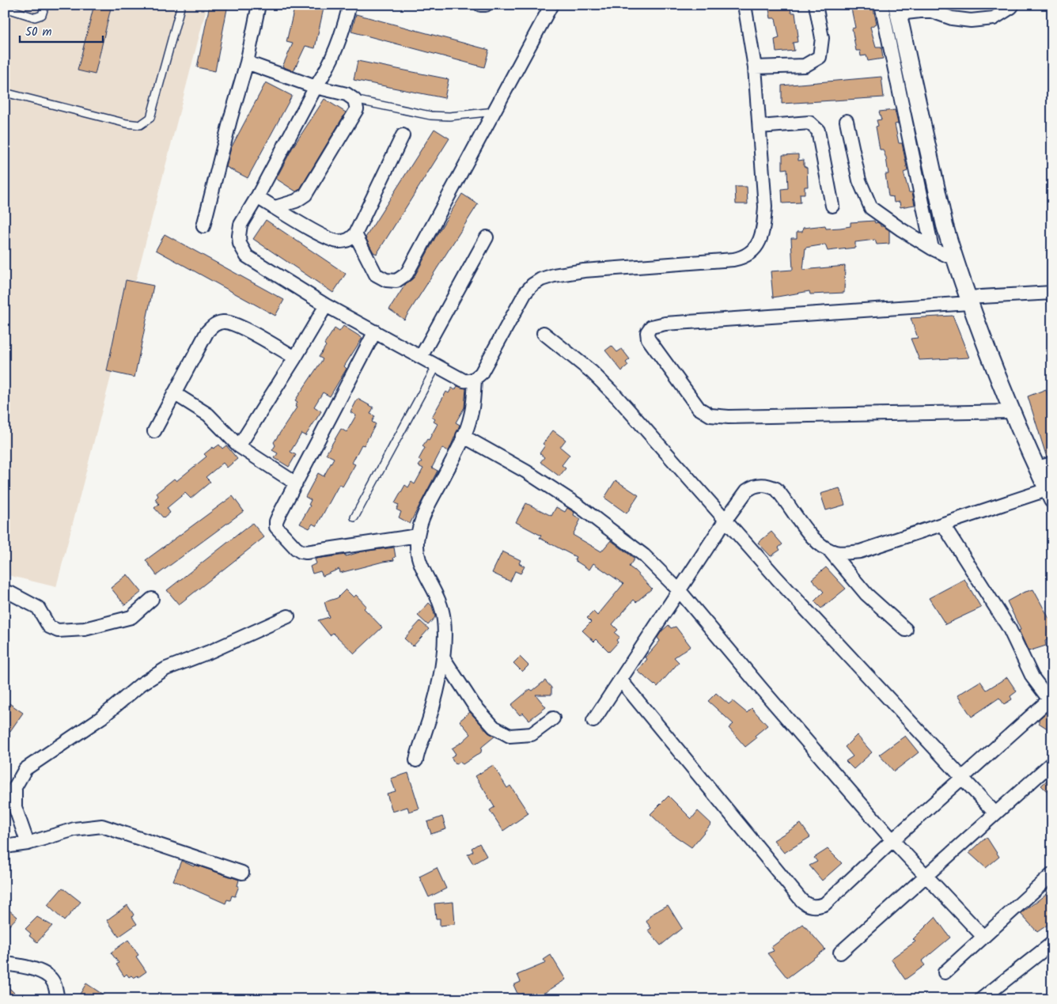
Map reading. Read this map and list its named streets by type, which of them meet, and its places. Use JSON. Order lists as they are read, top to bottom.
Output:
{
  "scale_bar": "50 m"
}
